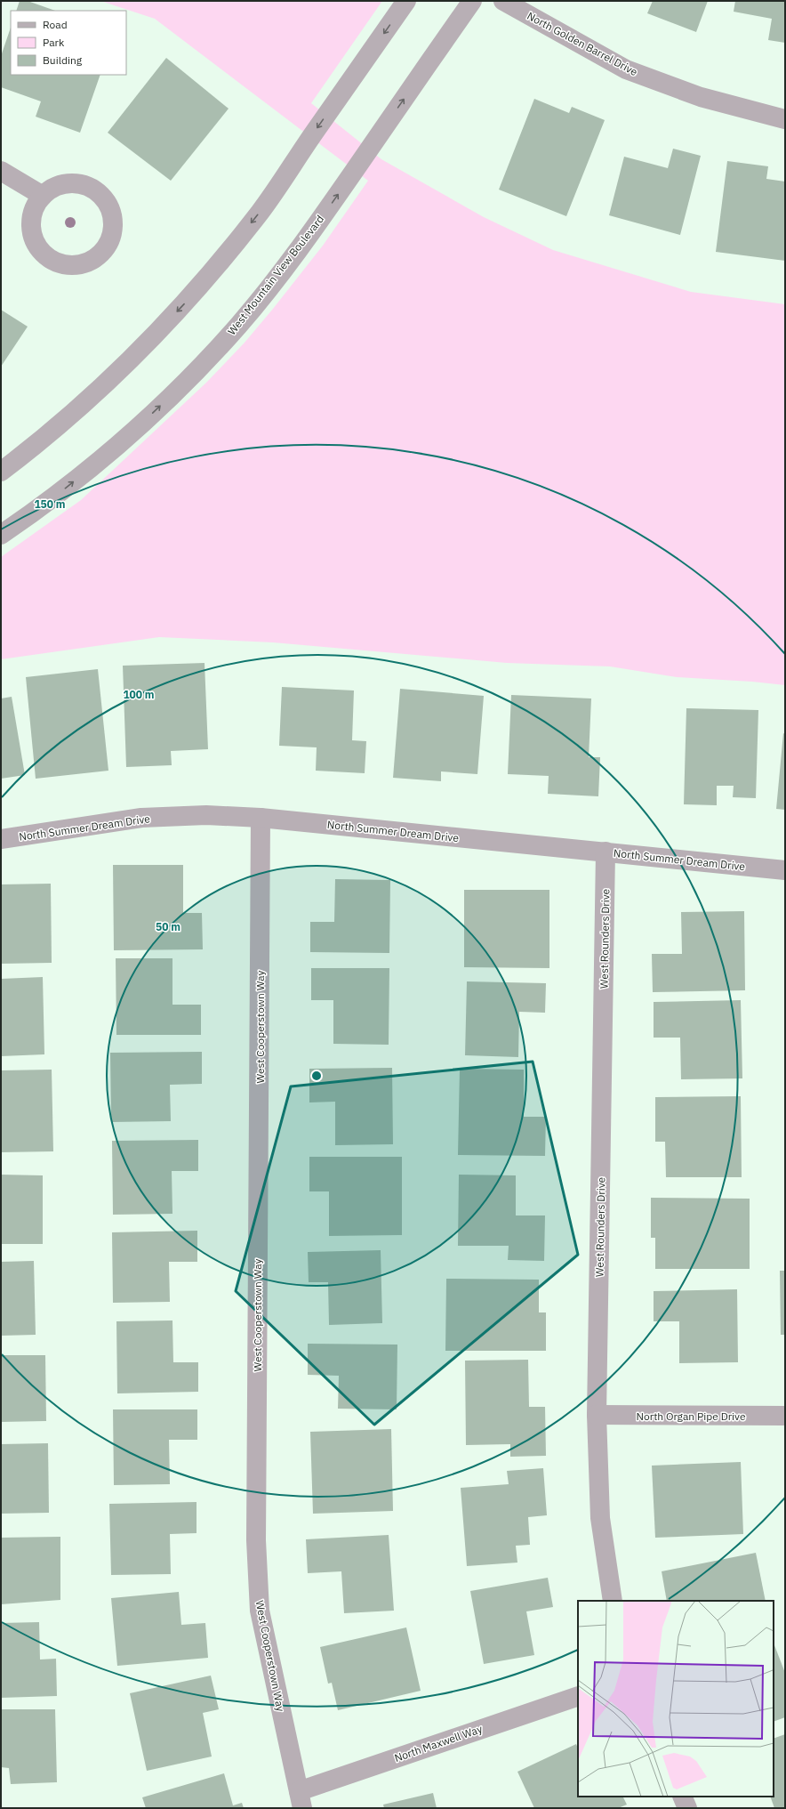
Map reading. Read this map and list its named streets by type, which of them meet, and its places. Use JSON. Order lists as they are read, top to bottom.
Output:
{
  "streets": {
    "street": [
      "North Golden Barrel Drive",
      "West Mountain View Boulevard",
      "North Summer Dream Drive",
      "West Rounders Drive",
      "West Cooperstown Way",
      "North Organ Pipe Drive",
      "North Maxwell Way"
    ]
  },
  "crossings": [
    ["North Summer Dream Drive", "West Rounders Drive"],
    ["North Summer Dream Drive", "West Cooperstown Way"],
    ["West Rounders Drive", "North Organ Pipe Drive"],
    ["West Cooperstown Way", "North Maxwell Way"]
  ],
  "legend": ["Road", "Park", "Building"],
  "rings": ["150 m", "100 m", "50 m"]
}
